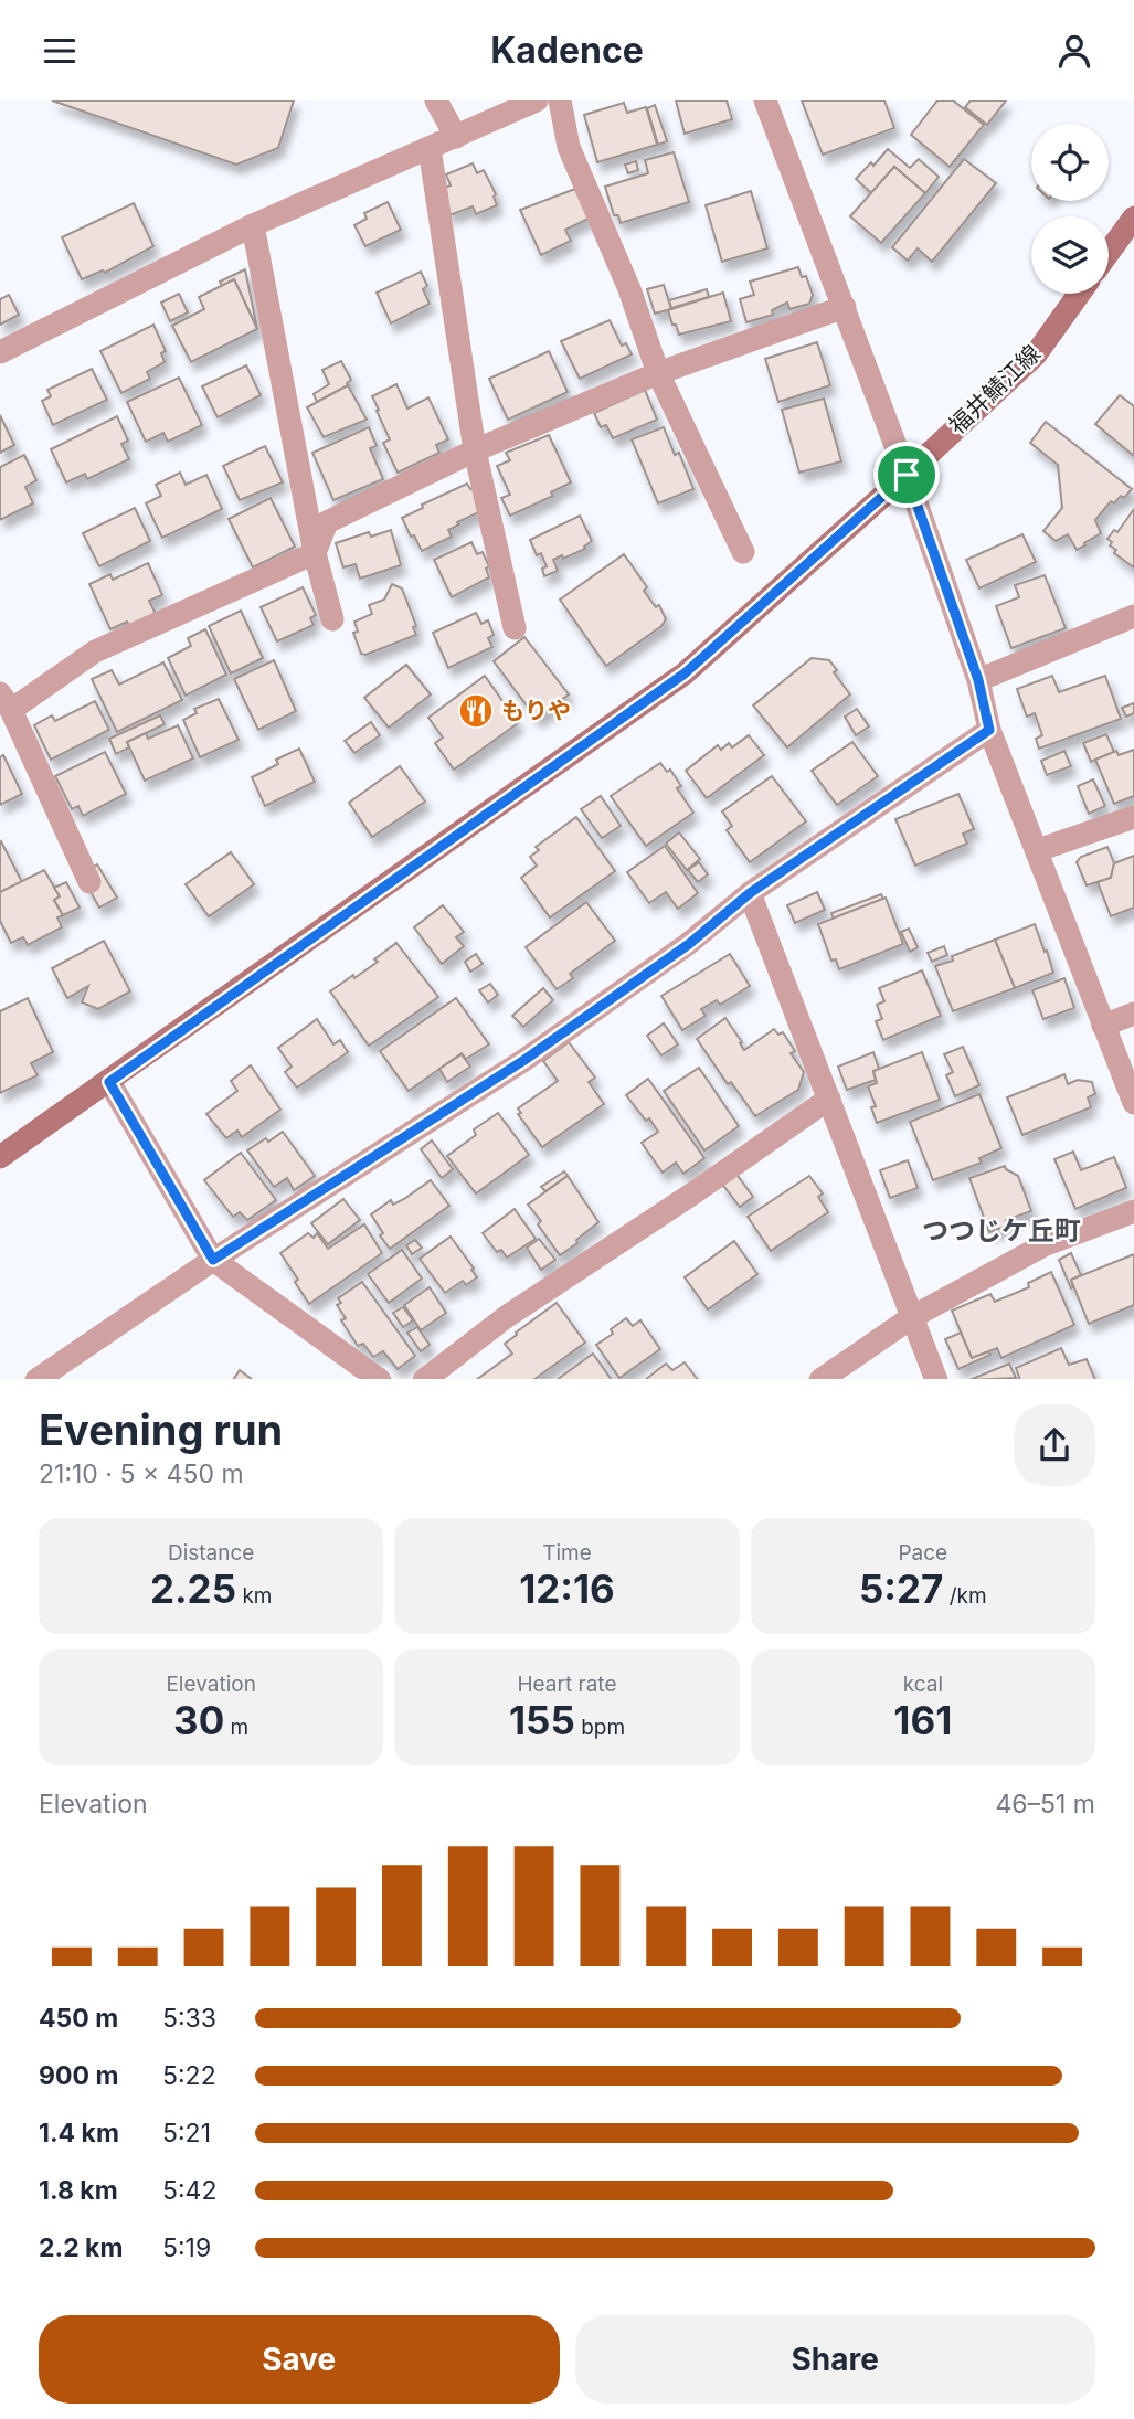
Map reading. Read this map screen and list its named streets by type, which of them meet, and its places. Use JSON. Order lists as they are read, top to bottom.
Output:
{
  "streets": {
    "main road": ["福井鯖江線"]
  },
  "districts": ["つつじケ丘町"],
  "places": {
    "restaurant": ["もりや"]
  },
  "page": {
    "header": "Kadence",
    "heading": ["Evening run", "21:10 · 5 × 450 m"],
    "stats": [
      ["Distance", "2.25 km"],
      ["Time", "12:16"],
      ["Pace", "5:27 /km"],
      ["Elevation", "30 m"],
      ["Heart rate", "155 bpm"],
      ["kcal", "161"]
    ],
    "chart": ["Elevation", "46–51 m"],
    "list": [
      {
        "name": "450 m",
        "note": "5:33"
      },
      {
        "name": "900 m",
        "note": "5:22"
      },
      {
        "name": "1.4 km",
        "note": "5:21"
      },
      {
        "name": "1.8 km",
        "note": "5:42"
      },
      {
        "name": "2.2 km",
        "note": "5:19"
      }
    ],
    "buttons": ["Save", "Share"]
  }
}
